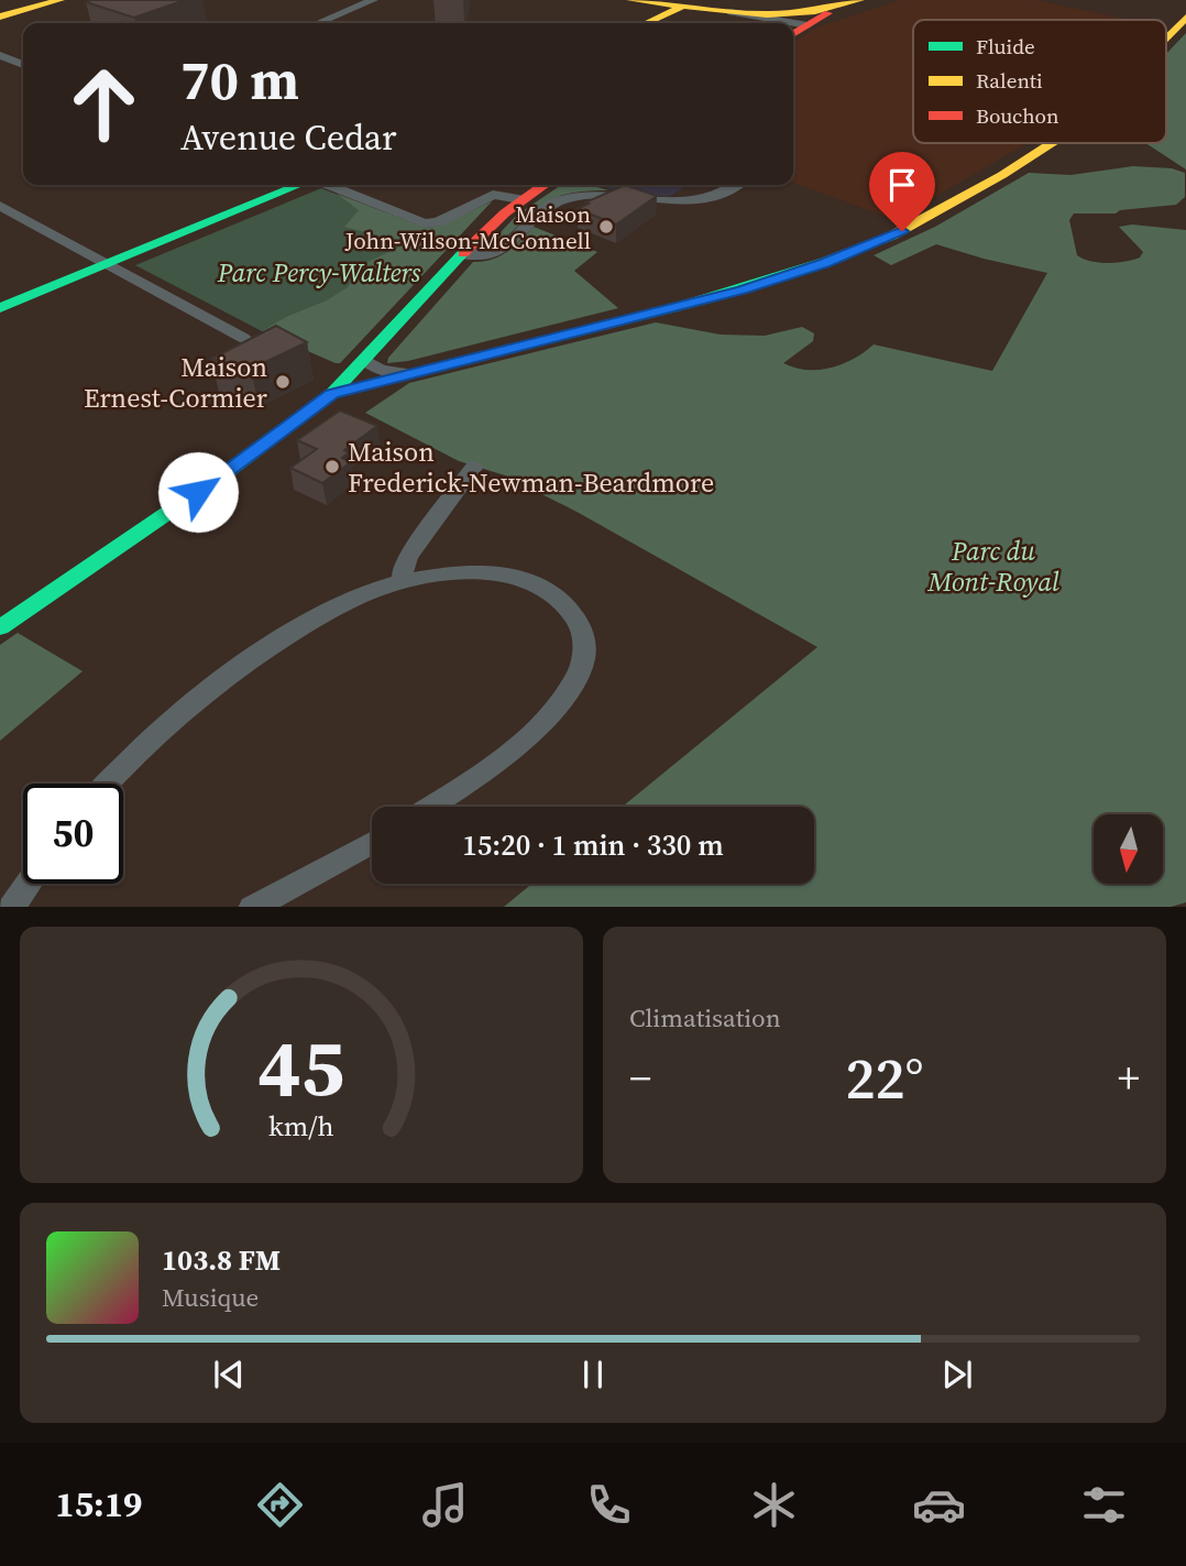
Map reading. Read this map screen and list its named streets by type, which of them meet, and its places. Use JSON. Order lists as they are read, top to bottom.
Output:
{
  "parks": ["Parc Percy-Walters", "Parc du Mont-Royal"],
  "places": ["Maison John-Wilson-McConnell", "Maison Ernest-Cormier", "Maison Frederick-Newman-Beardmore"],
  "legend": ["Fluide", "Ralenti", "Bouchon"],
  "north": "bottom",
  "page": {
    "turn": ["70 m", "Avenue Cedar"],
    "limit": "50",
    "trip": "15:20 · 1 min · 330 m",
    "tile": "Climatisation",
    "heat": ["−", "22°", "+"],
    "song": ["103.8 FM", "Musique"],
    "tabs": "15:19",
    "gauge": ["45", "km/h"]
  }
}
